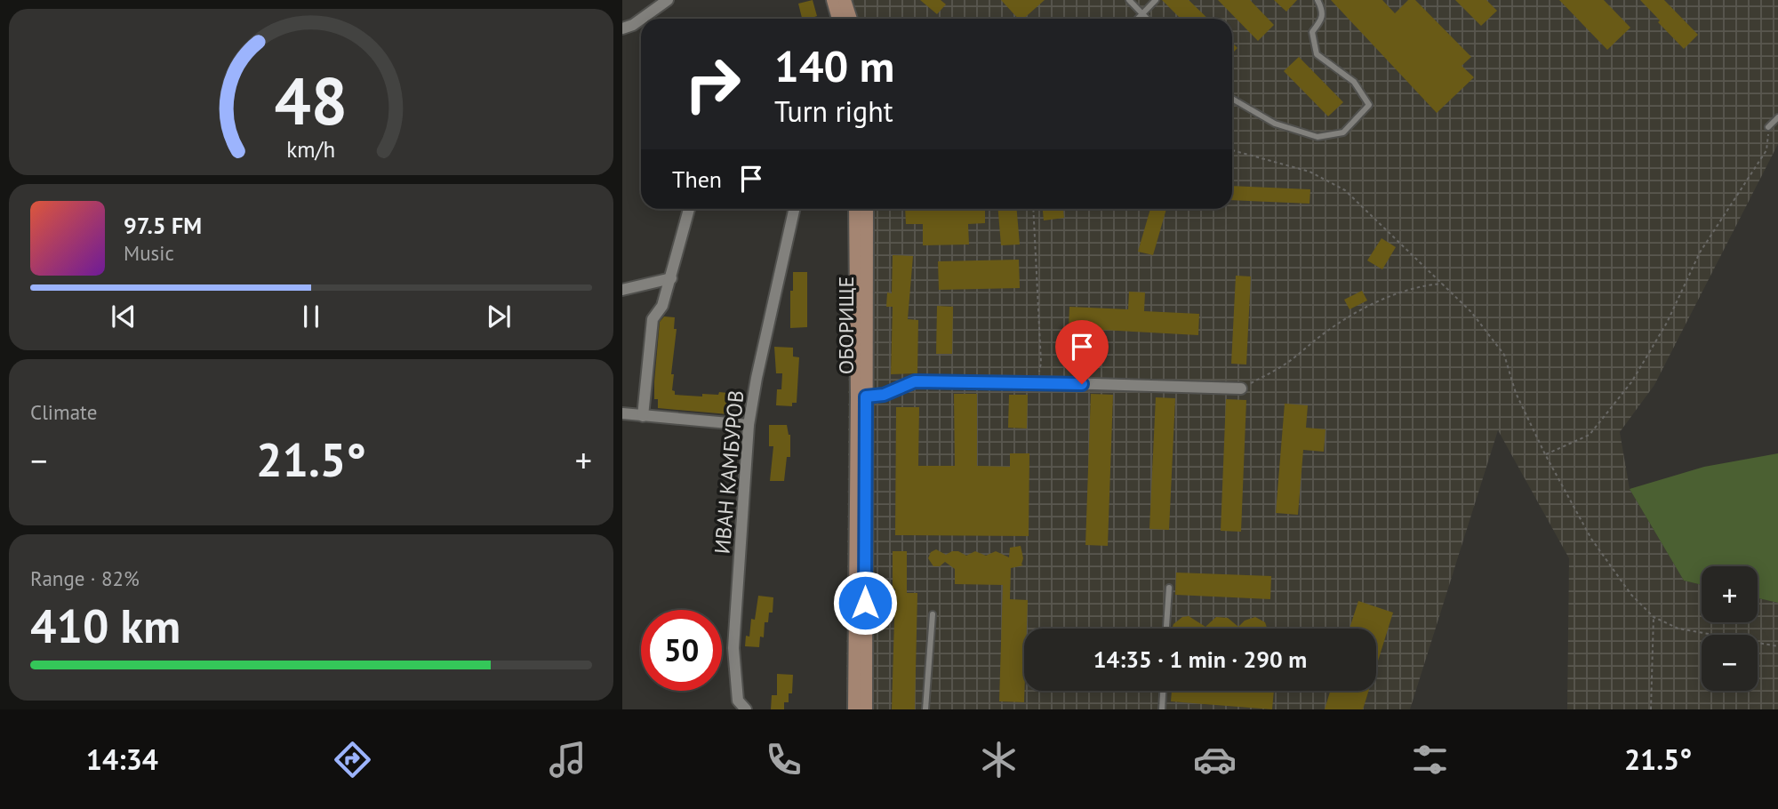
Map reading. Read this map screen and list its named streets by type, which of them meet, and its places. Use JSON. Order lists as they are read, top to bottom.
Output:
{
  "streets": {
    "main road": ["ОБОРИЩЕ"],
    "street": ["ИВАН КАМБУРОВ"]
  },
  "page": {
    "turn": ["140 m", "Turn right"],
    "then": "Then",
    "song": ["97.5 FM", "Music"],
    "tile": [
      "Climate",
      ["Range · 82%", "410 km"]
    ],
    "heat": ["−", "21.5°", "+"],
    "map_buttons": ["+", "−"],
    "limit": "50",
    "trip": "14:35 · 1 min · 290 m",
    "tabs": ["14:34", "21.5°"],
    "gauge": ["48", "km/h"]
  }
}
